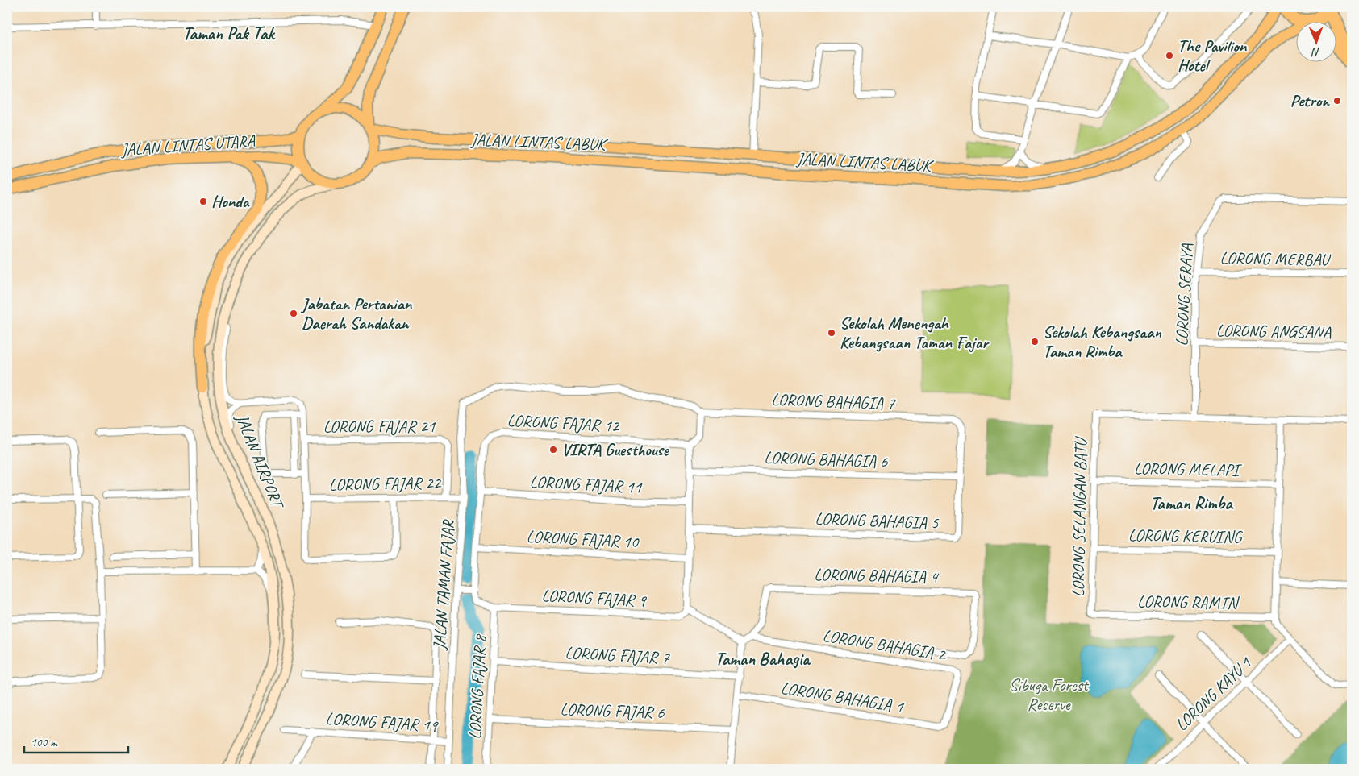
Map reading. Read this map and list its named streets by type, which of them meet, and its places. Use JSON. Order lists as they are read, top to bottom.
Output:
{
  "streets": {
    "main road": ["JALAN LINTAS LABUK", "JALAN LINTAS UTARA", "JALAN AIRPORT"],
    "street": [
      "LORONG MERBAU",
      "LORONG SERAYA",
      "LORONG ANGSANA",
      "LORONG BAHAGIA 7",
      "LORONG FAJAR 12",
      "LORONG FAJAR 21",
      "LORONG BAHAGIA 6",
      "LORONG MELAPI",
      "LORONG FAJAR 22",
      "LORONG FAJAR 11",
      "LORONG SELANGAN BATU",
      "LORONG BAHAGIA 5",
      "LORONG KERUING",
      "LORONG FAJAR 10",
      "LORONG BAHAGIA 4",
      "JALAN TAMAN FAJAR",
      "LORONG FAJAR 9",
      "LORONG RAMIN",
      "LORONG BAHAGIA 2",
      "LORONG FAJAR 7",
      "LORONG FAJAR 8",
      "LORONG KAYU 1",
      "LORONG BAHAGIA 1",
      "LORONG FAJAR 6",
      "LORONG FAJAR 19"
    ]
  },
  "crossings": [
    ["JALAN LINTAS LABUK", "JALAN LINTAS UTARA"],
    ["JALAN LINTAS LABUK", "JALAN AIRPORT"],
    ["JALAN LINTAS UTARA", "JALAN AIRPORT"],
    ["LORONG MERBAU", "LORONG SERAYA"],
    ["LORONG SERAYA", "LORONG ANGSANA"],
    ["LORONG SERAYA", "LORONG SELANGAN BATU"],
    ["LORONG BAHAGIA 7", "LORONG BAHAGIA 5"],
    ["LORONG BAHAGIA 7", "JALAN TAMAN FAJAR"],
    ["LORONG FAJAR 12", "LORONG FAJAR 11"],
    ["LORONG FAJAR 12", "LORONG FAJAR 10"],
    ["LORONG FAJAR 21", "LORONG FAJAR 22"],
    ["LORONG BAHAGIA 6", "LORONG BAHAGIA 5"],
    ["LORONG MELAPI", "LORONG SELANGAN BATU"],
    ["LORONG FAJAR 22", "JALAN TAMAN FAJAR"],
    ["LORONG SELANGAN BATU", "LORONG KERUING"],
    ["LORONG SELANGAN BATU", "LORONG RAMIN"],
    ["LORONG BAHAGIA 4", "LORONG BAHAGIA 2"],
    ["JALAN TAMAN FAJAR", "LORONG FAJAR 19"],
    ["LORONG FAJAR 9", "LORONG FAJAR 8"],
    ["LORONG BAHAGIA 2", "LORONG BAHAGIA 1"],
    ["LORONG FAJAR 7", "LORONG FAJAR 8"],
    ["LORONG FAJAR 8", "LORONG FAJAR 6"]
  ],
  "districts": ["Taman Pak Tak", "Taman Rimba", "Taman Bahagia"],
  "parks": ["Sibuga Forest Reserve"],
  "places": [
    "The Pavilion Hotel",
    "Petron",
    "Honda",
    "Jabatan Pertanian Daerah Sandakan",
    "Sekolah Menengah Kebangsaan Taman Fajar",
    "Sekolah Kebangsaan Taman Rimba",
    "VIRTA Guesthouse"
  ],
  "scale_bar": "100 m",
  "north": "bottom"
}
